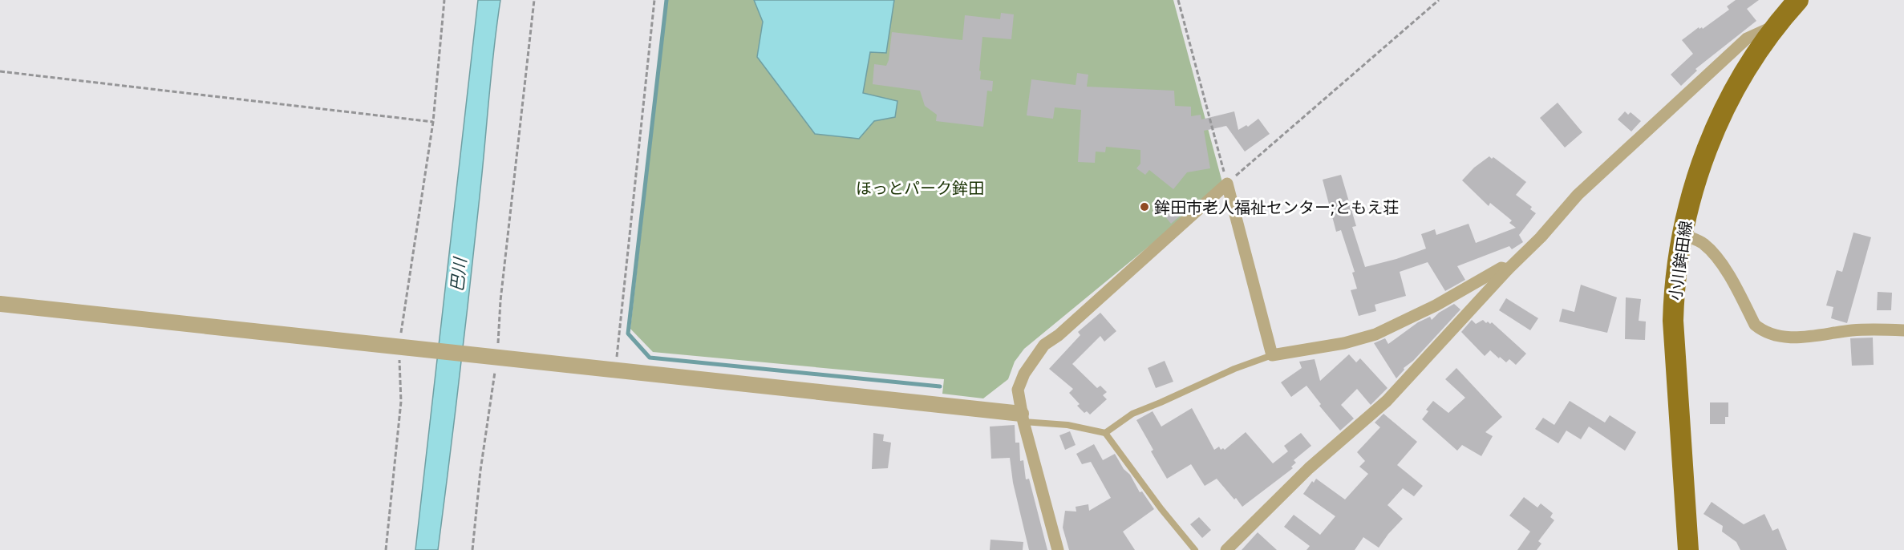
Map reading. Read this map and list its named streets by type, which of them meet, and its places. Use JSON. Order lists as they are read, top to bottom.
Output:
{
  "streets": {
    "main road": ["小川鉾田線"]
  },
  "water": ["巴川"],
  "parks": ["ほっとパーク鉾田"],
  "places": ["鉾田市老人福祉センター;ともえ荘"]
}
